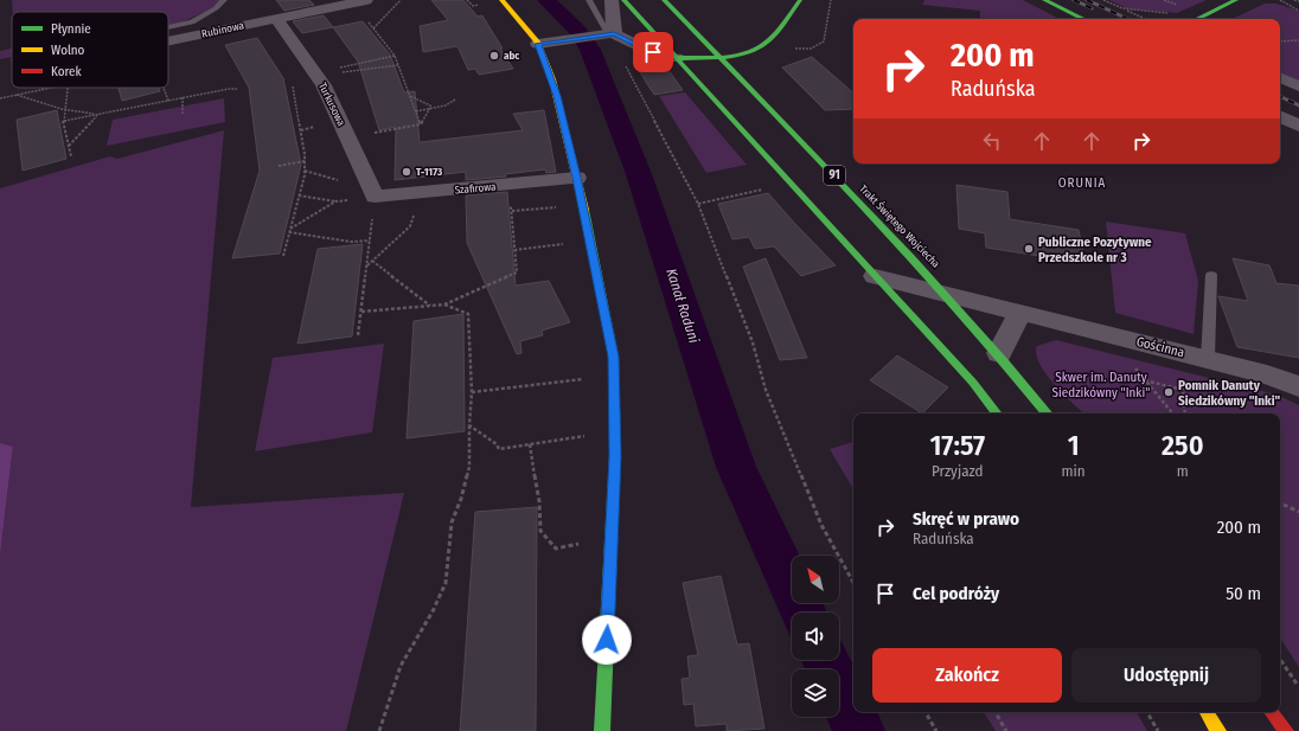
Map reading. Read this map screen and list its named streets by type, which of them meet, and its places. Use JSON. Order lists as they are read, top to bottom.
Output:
{
  "streets": {
    "main road": ["91", "Trakt Świętego Wojciecha"],
    "street": [
      "Rubinowa",
      "Turkusowa",
      "Szafirowa",
      "Gościnna"
    ]
  },
  "crossings": [
    ["Rubinowa", "Turkusowa"],
    ["Turkusowa", "Szafirowa"],
    ["Trakt Świętego Wojciecha", "Gościnna"]
  ],
  "districts": ["ORUNIA"],
  "water": ["Kanał Raduni"],
  "parks": ["Skwer im. Danuty Siedzikówny \"Inki\""],
  "places": [
    "abc",
    "T-1173",
    "Publiczne Pozytywne Przedszkole nr 3",
    "Pomnik Danuty Siedzikówny \"Inki\""
  ],
  "legend": ["Płynnie", "Wolno", "Korek"],
  "north": "top left",
  "page": {
    "turn": ["200 m", "Raduńska"],
    "eta": [
      "17:57",
      "Przyjazd",
      "1",
      "min",
      "250",
      "m"
    ],
    "list": [
      {
        "name": "Skręć w prawo",
        "note": "Raduńska",
        "value": "200 m"
      },
      {
        "name": "Cel podróży",
        "value": "50 m"
      }
    ],
    "buttons": ["Zakończ", "Udostępnij"]
  }
}
